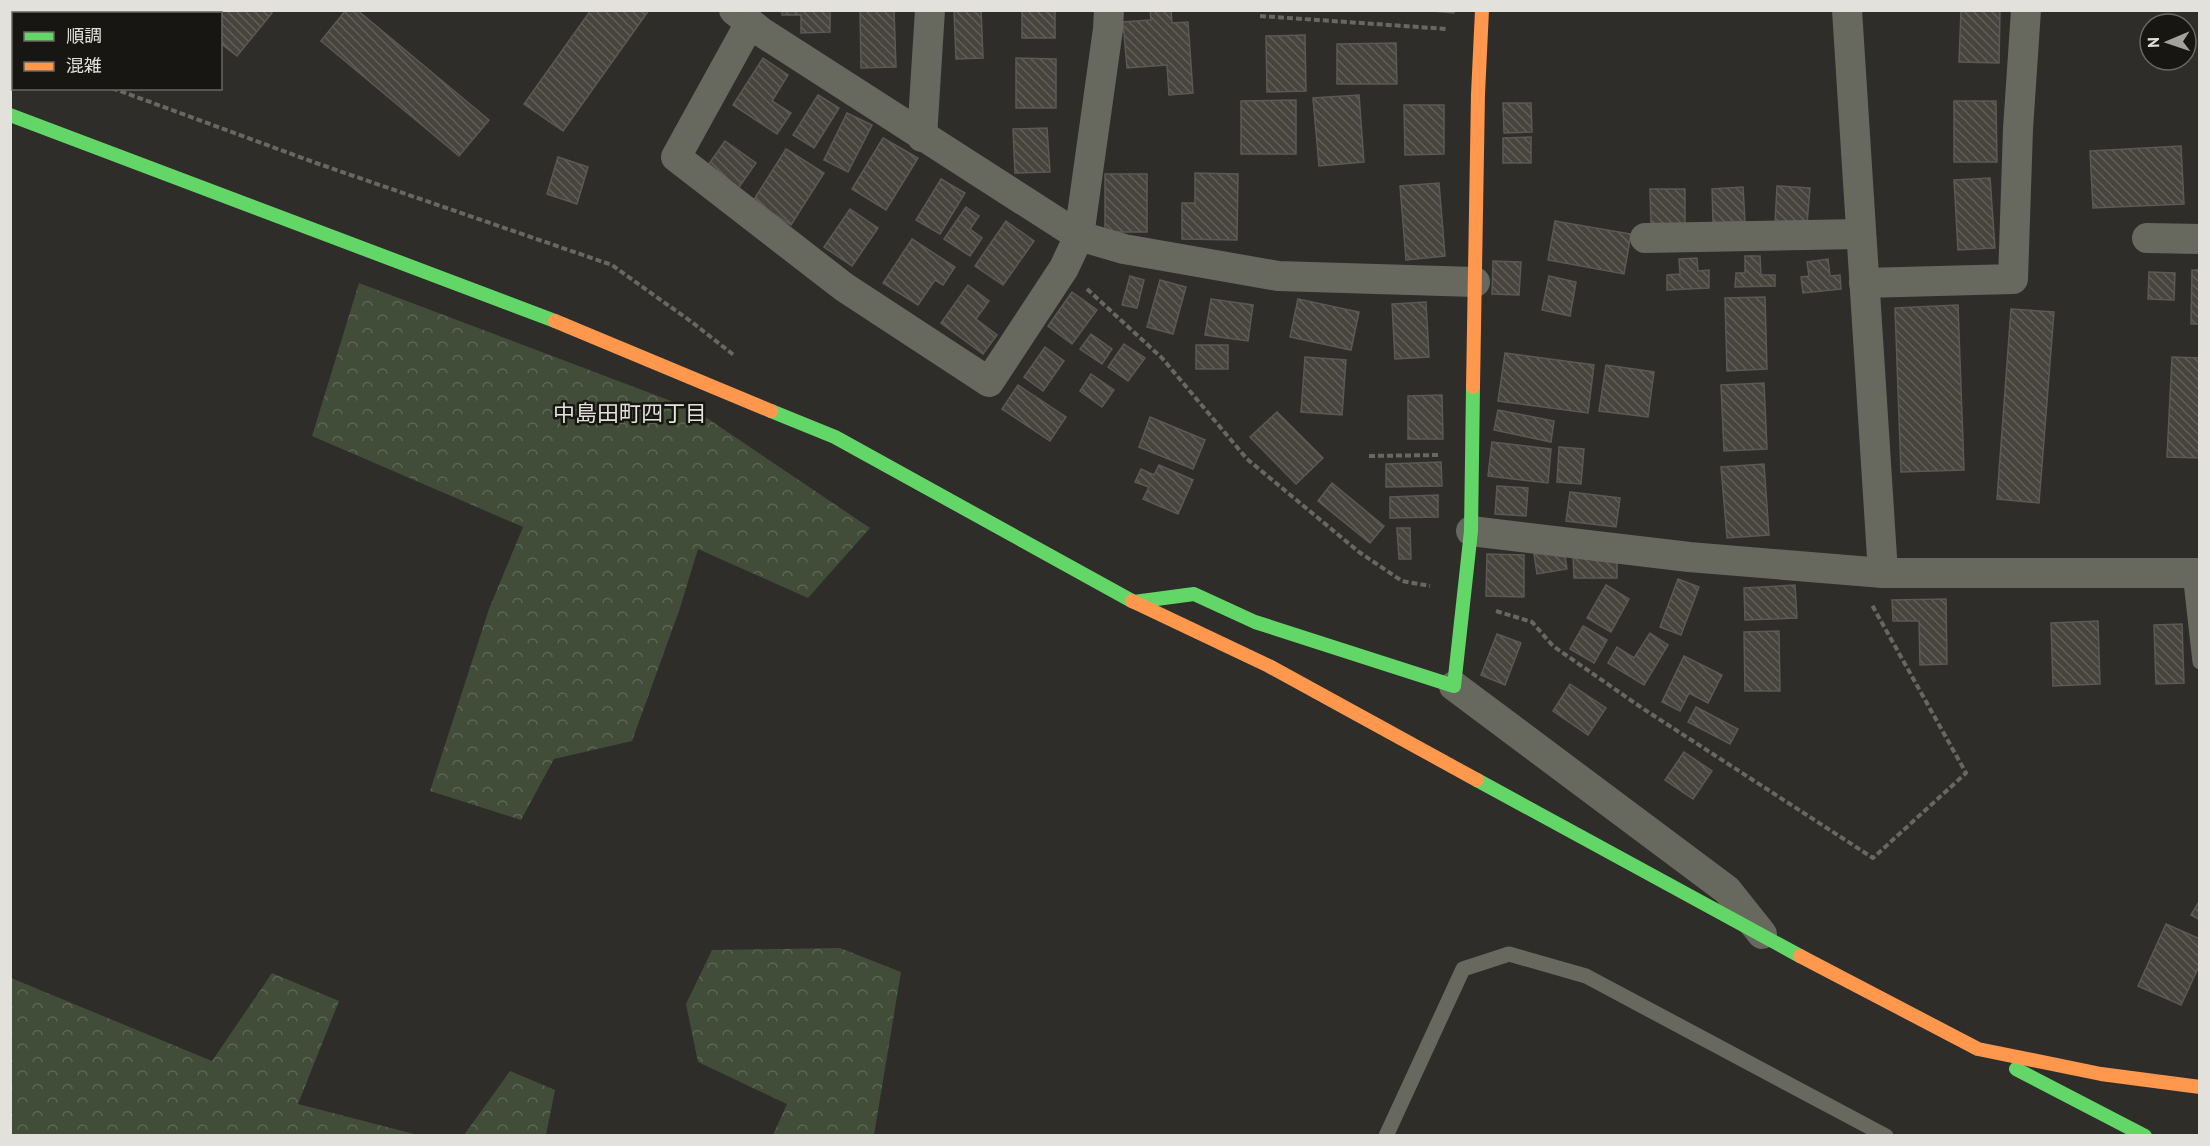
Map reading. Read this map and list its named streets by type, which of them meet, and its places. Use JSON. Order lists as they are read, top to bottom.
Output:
{
  "districts": ["中島田町四丁目"],
  "legend": ["順調", "混雑"],
  "north": "left"
}
